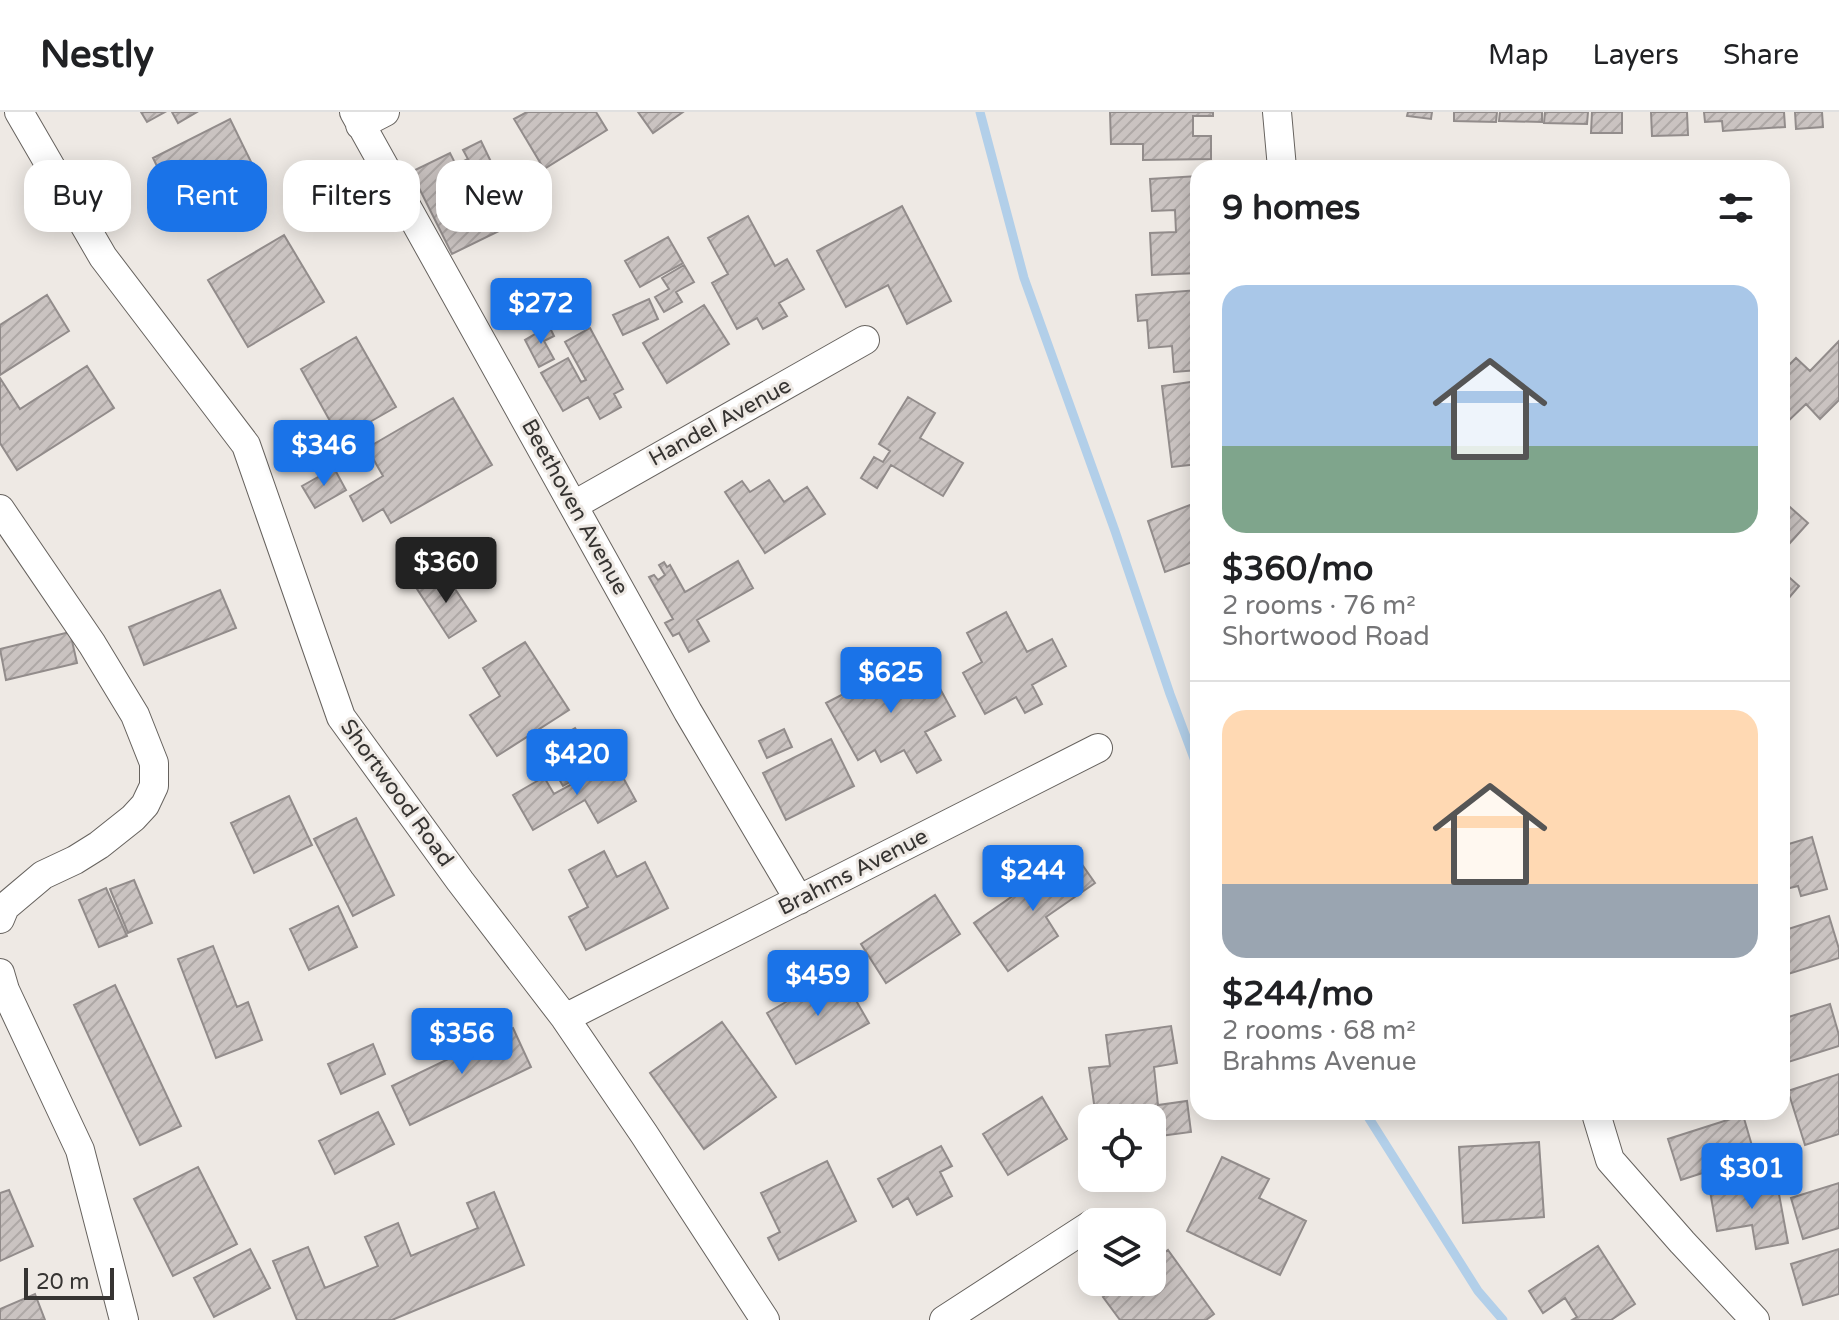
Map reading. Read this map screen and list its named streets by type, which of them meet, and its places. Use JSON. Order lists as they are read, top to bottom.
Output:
{
  "streets": {
    "street": [
      "Handel Avenue",
      "Beethoven Avenue",
      "Shortwood Road",
      "Brahms Avenue"
    ]
  },
  "crossings": [
    ["Handel Avenue", "Beethoven Avenue"],
    ["Beethoven Avenue", "Brahms Avenue"],
    ["Shortwood Road", "Brahms Avenue"]
  ],
  "scale_bar": "20 m",
  "page": {
    "header": "Nestly",
    "nav": ["Map", "Layers", "Share"],
    "chip": [
      "Buy",
      "Rent",
      "Filters",
      "New"
    ],
    "heading": "9 homes",
    "list": [
      {
        "name": "$360/mo",
        "note": "2 rooms · 76 m² · Shortwood Road"
      },
      {
        "name": "$244/mo",
        "note": "2 rooms · 68 m² · Brahms Avenue"
      }
    ],
    "price": [
      "$272",
      "$346",
      "$360",
      "$625",
      "$420",
      "$244",
      "$459",
      "$356",
      "$301"
    ],
    "scale": "20 m"
  }
}
